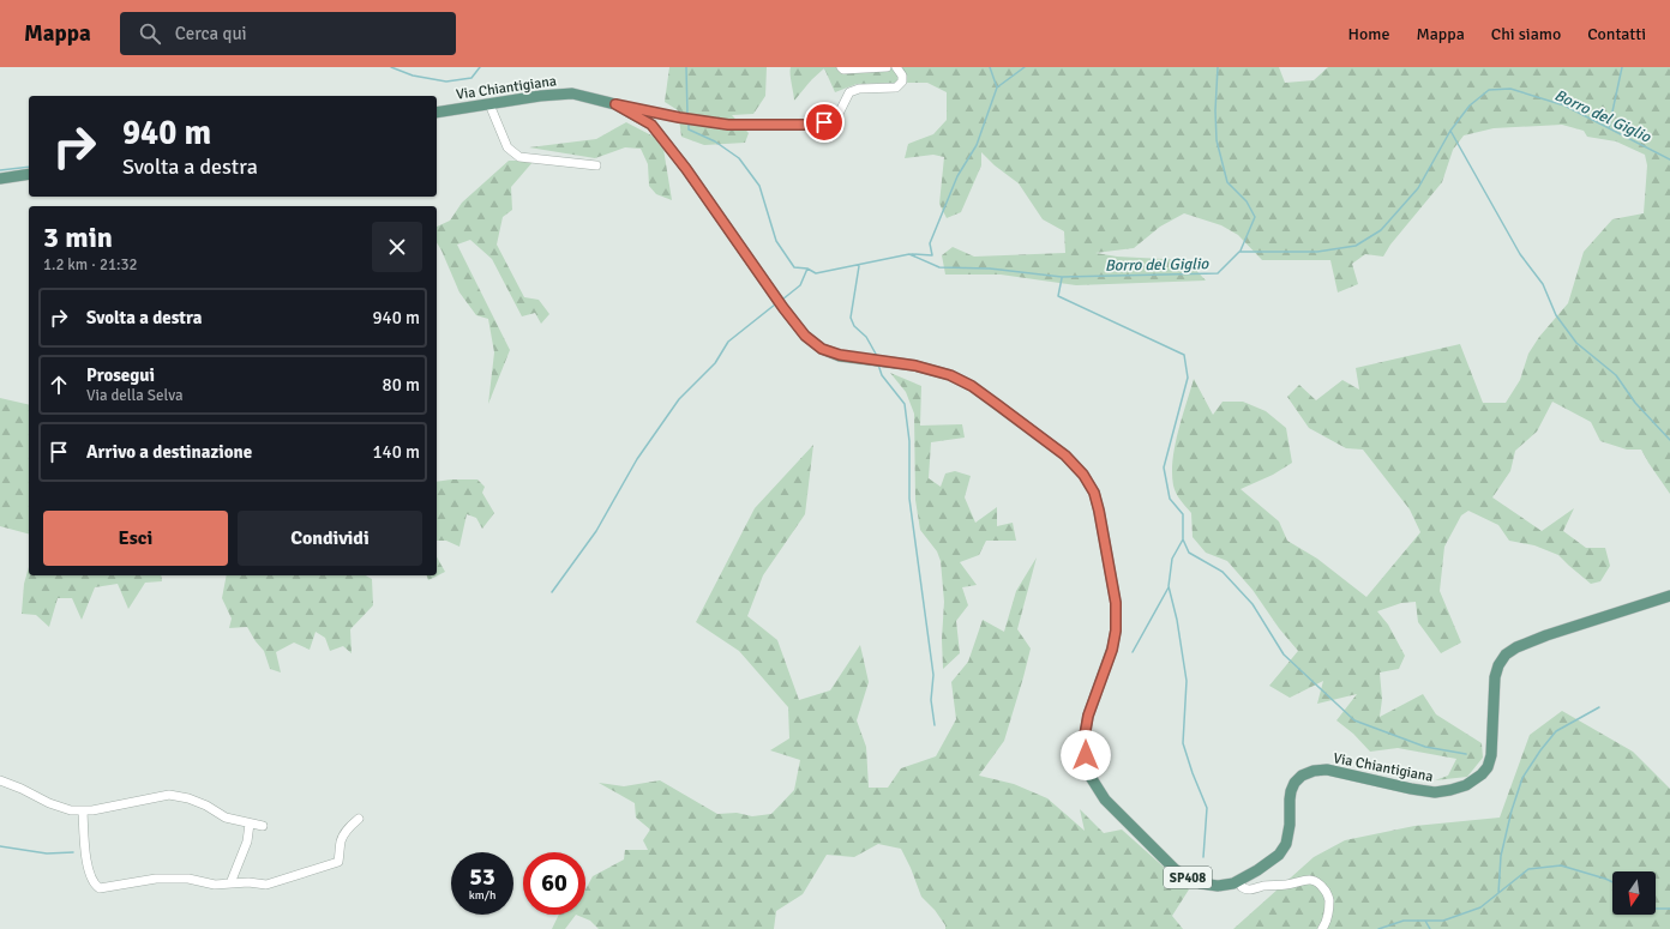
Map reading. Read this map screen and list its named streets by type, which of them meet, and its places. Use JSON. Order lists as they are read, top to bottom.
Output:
{
  "streets": {
    "main road": ["Via Chiantigiana", "SP408"]
  },
  "water": ["Borro del Giglio"],
  "north": "bottom",
  "page": {
    "header": "Mappa",
    "search": "Cerca qui",
    "nav": [
      "Home",
      "Mappa",
      "Chi siamo",
      "Contatti"
    ],
    "turn": ["940 m", "Svolta a destra"],
    "heading": ["3 min", "1.2 km · 21:32"],
    "list": [
      {
        "name": "Svolta a destra",
        "value": "940 m"
      },
      {
        "name": "Prosegui",
        "note": "Via della Selva",
        "value": "80 m"
      },
      {
        "name": "Arrivo a destinazione",
        "value": "140 m"
      }
    ],
    "buttons": ["Esci", "Condividi"],
    "speed": "53 km/h",
    "limit": "60"
  }
}
